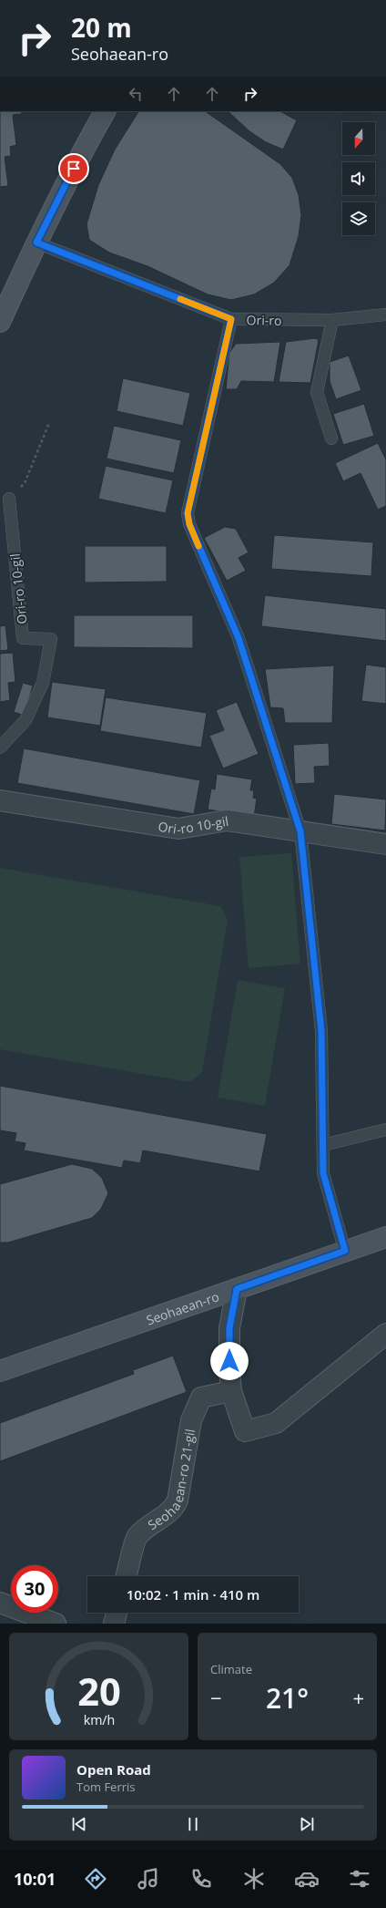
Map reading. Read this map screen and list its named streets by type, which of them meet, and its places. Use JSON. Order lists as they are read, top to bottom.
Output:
{
  "streets": {
    "main road": ["Seohaean-ro"],
    "street": ["Ori-ro 10-gil", "Seohaean-ro 21-gil"],
    "lane": ["Ori-ro"]
  },
  "north": "bottom",
  "page": {
    "turn": ["20 m", "Seohaean-ro"],
    "limit": "30",
    "trip": "10:02 · 1 min · 410 m",
    "tile": "Climate",
    "heat": ["−", "21°", "+"],
    "song": ["Open Road", "Tom Ferris"],
    "tabs": "10:01",
    "gauge": ["20", "km/h"]
  }
}
